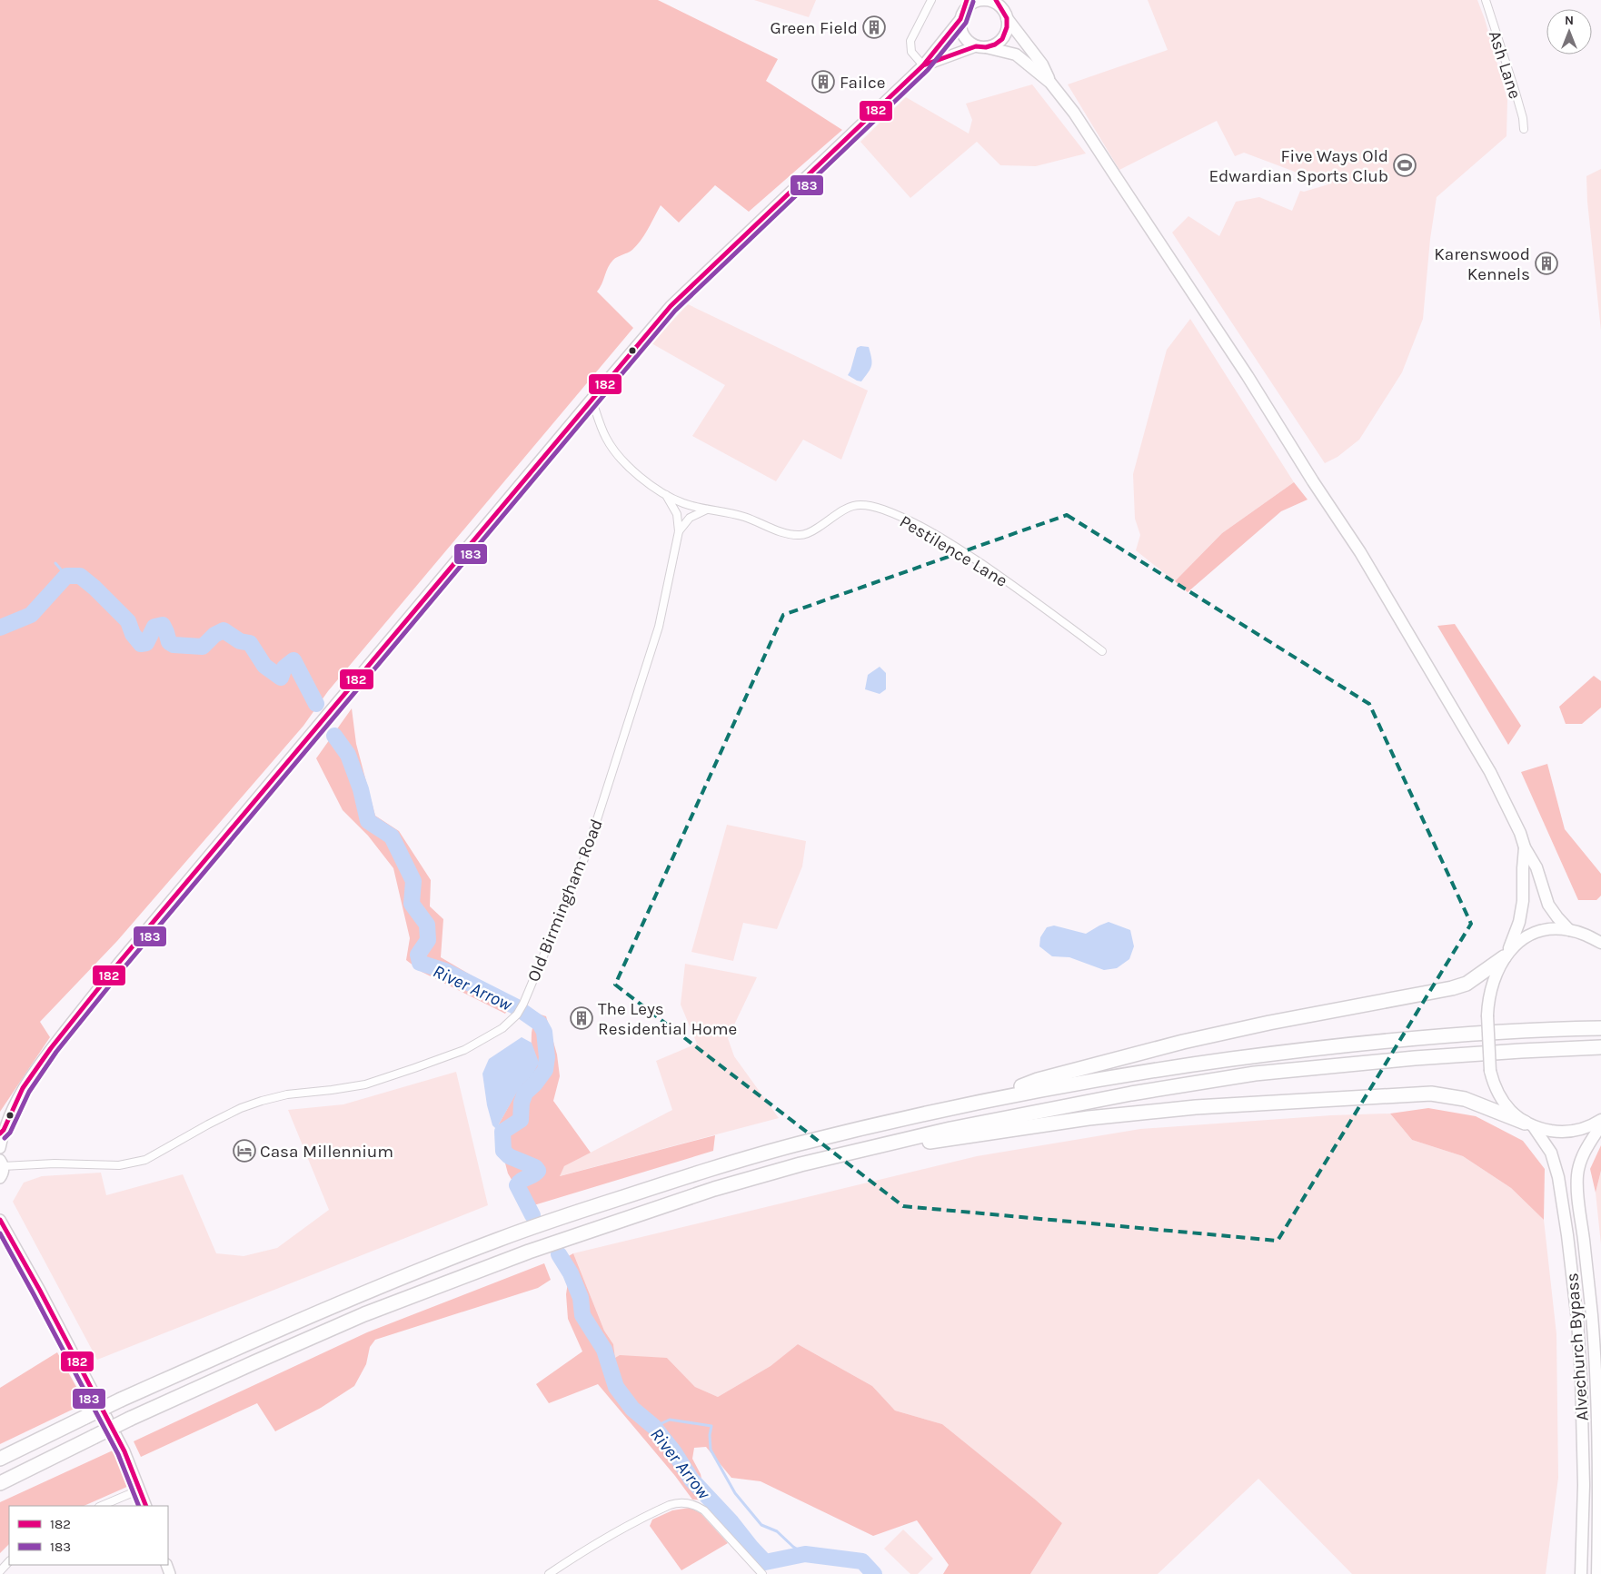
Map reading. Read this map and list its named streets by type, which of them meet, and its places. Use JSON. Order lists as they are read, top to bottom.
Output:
{
  "streets": {
    "highway": ["Alvechurch Bypass"],
    "street": ["Ash Lane", "Pestilence Lane", "Old Birmingham Road"]
  },
  "crossings": [
    ["Pestilence Lane", "Old Birmingham Road"]
  ],
  "water": ["River Arrow"],
  "places": {
    "building": [
      "Green Field",
      "Failce",
      "Karenswood Kennels",
      "The Leys Residential Home"
    ],
    "sports": ["Five Ways Old Edwardian Sports Club"],
    "hotel": ["Casa Millennium"]
  },
  "lines": ["transit line 182", "transit line 183"],
  "legend": ["182", "183"],
  "north": "top"
}
